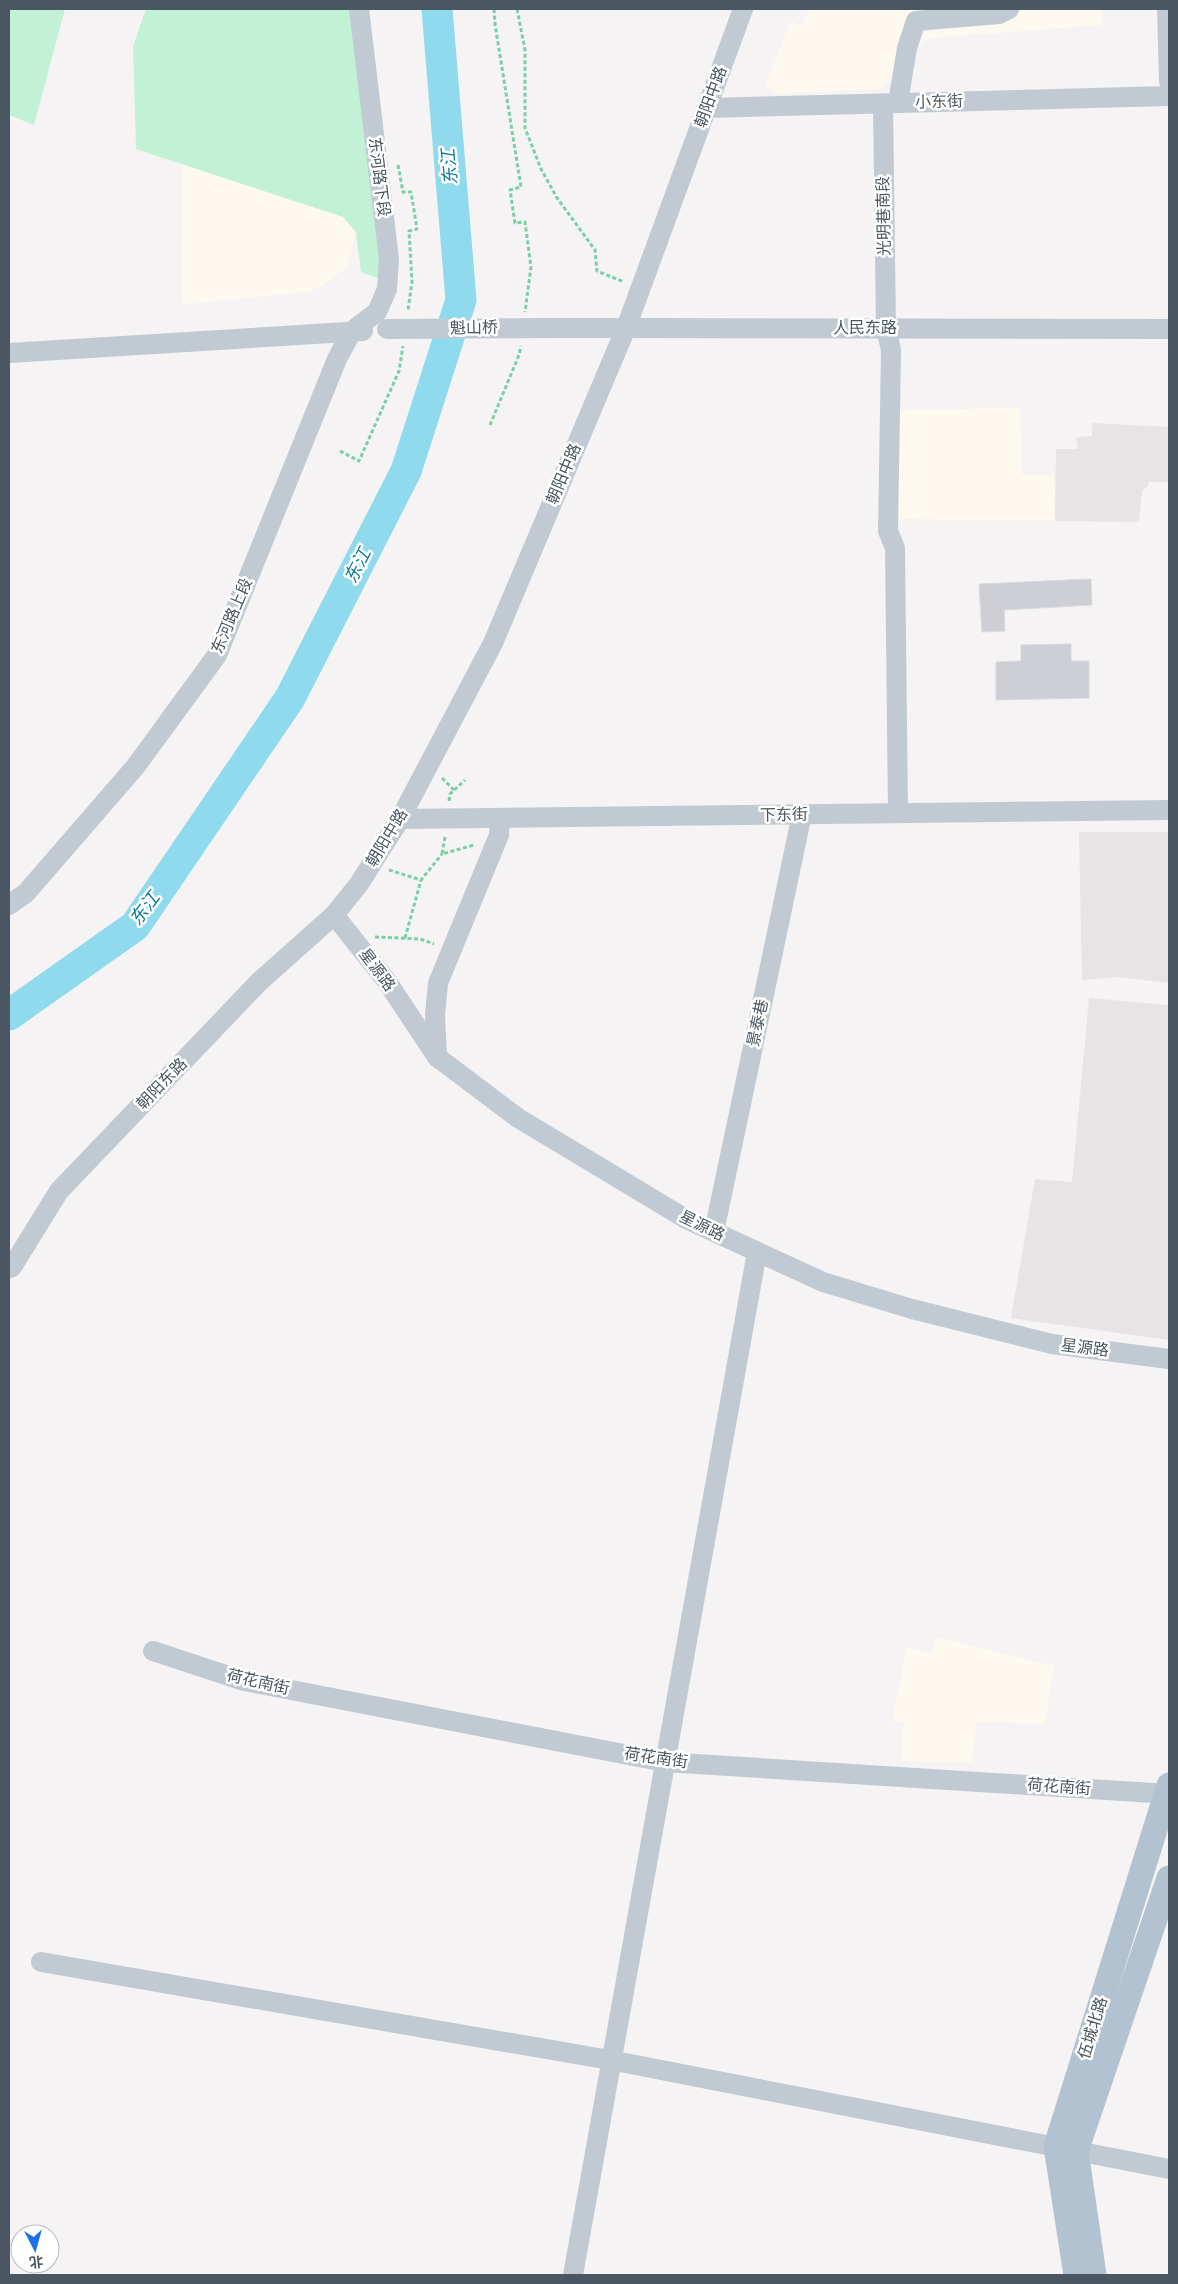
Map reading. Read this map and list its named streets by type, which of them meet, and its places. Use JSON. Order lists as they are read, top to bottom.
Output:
{
  "streets": {
    "main road": ["伍城北路"],
    "street": [
      "朝阳中路",
      "小东街",
      "东河路下段",
      "光明巷南段",
      "魁山桥",
      "人民东路",
      "东河路上段",
      "下东街",
      "星源路",
      "景泰巷",
      "朝阳东路",
      "荷花南街"
    ]
  },
  "crossings": [
    ["朝阳中路", "小东街"],
    ["朝阳中路", "人民东路"],
    ["朝阳中路", "下东街"],
    ["朝阳中路", "星源路"],
    ["朝阳中路", "朝阳东路"],
    ["小东街", "光明巷南段"],
    ["东河路下段", "魁山桥"],
    ["东河路下段", "东河路上段"],
    ["光明巷南段", "人民东路"],
    ["光明巷南段", "下东街"],
    ["魁山桥", "人民东路"],
    ["魁山桥", "东河路上段"],
    ["下东街", "景泰巷"],
    ["星源路", "景泰巷"],
    ["星源路", "朝阳东路"],
    ["荷花南街", "伍城北路"]
  ],
  "water": ["东江"],
  "north": "bottom"
}
